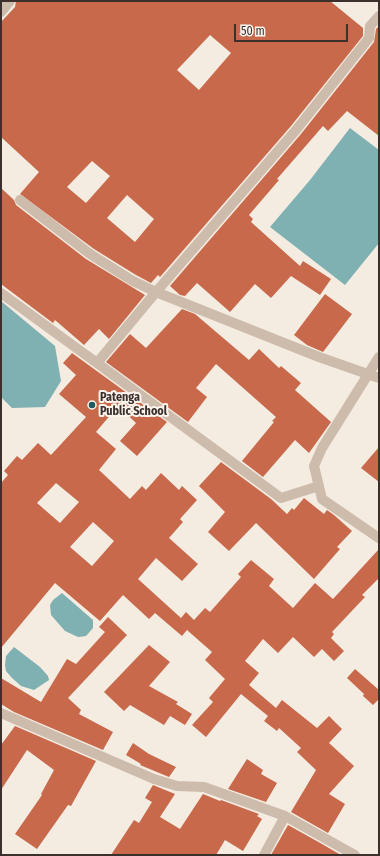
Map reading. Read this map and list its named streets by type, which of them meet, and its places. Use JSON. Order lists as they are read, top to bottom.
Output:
{
  "places": ["Patenga Public School"],
  "scale_bar": "50 m"
}
